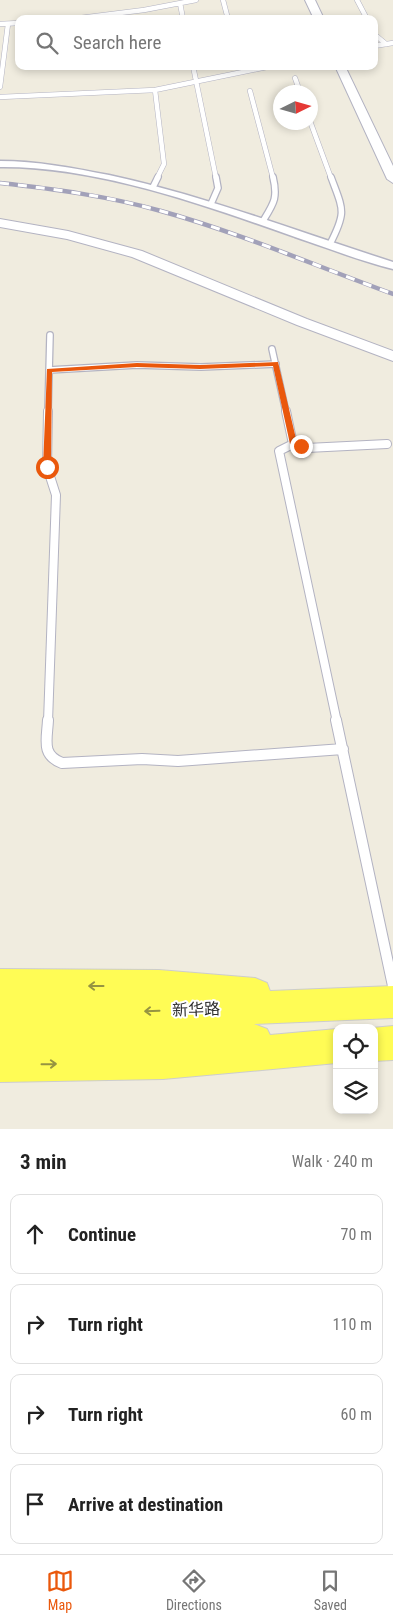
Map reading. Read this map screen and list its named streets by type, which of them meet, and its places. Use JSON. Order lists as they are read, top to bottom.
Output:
{
  "streets": {
    "main road": ["新华路"]
  },
  "north": "right",
  "page": {
    "search": "Search here",
    "heading": ["3 min", "Walk · 240 m"],
    "list": [
      ["Continue", "70 m"],
      ["Turn right", "110 m"],
      ["Turn right", "60 m"],
      "Arrive at destination"
    ],
    "nav": ["Map", "Directions", "Saved"]
  }
}
